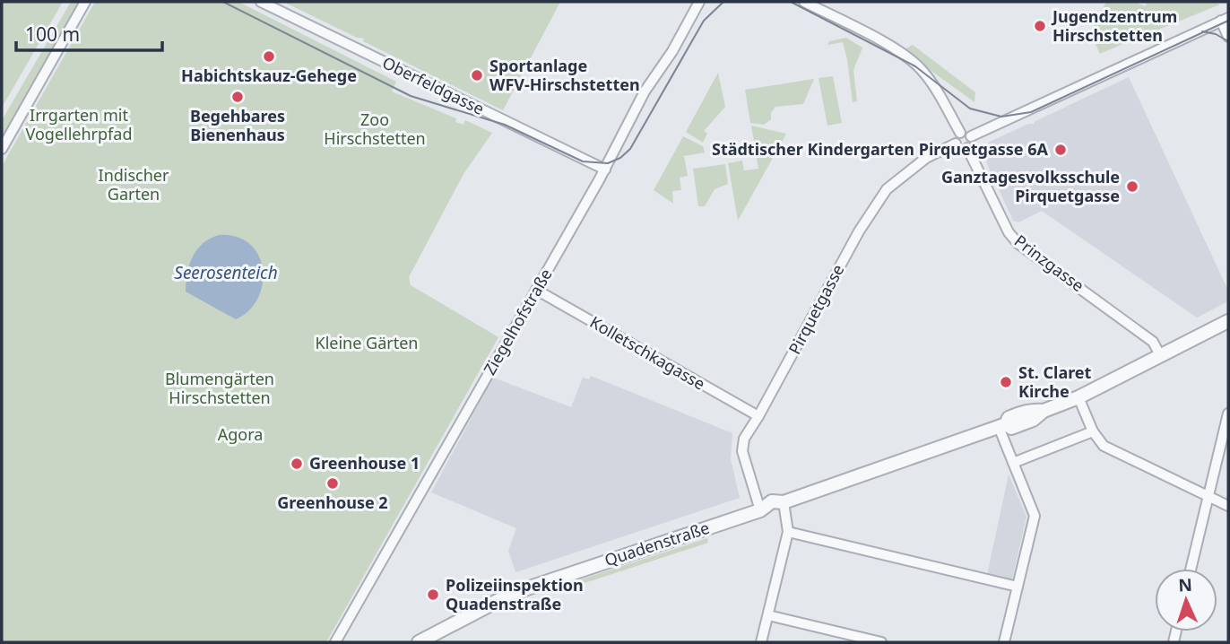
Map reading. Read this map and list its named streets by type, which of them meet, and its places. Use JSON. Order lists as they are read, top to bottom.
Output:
{
  "streets": {
    "street": [
      "Oberfeldgasse",
      "Prinzgasse",
      "Pirquetgasse",
      "Ziegelhofstraße",
      "Kolletschkagasse",
      "Quadenstraße"
    ]
  },
  "crossings": [
    ["Oberfeldgasse", "Ziegelhofstraße"],
    ["Prinzgasse", "Pirquetgasse"],
    ["Prinzgasse", "Quadenstraße"],
    ["Pirquetgasse", "Kolletschkagasse"],
    ["Pirquetgasse", "Quadenstraße"],
    ["Ziegelhofstraße", "Kolletschkagasse"]
  ],
  "water": ["Seerosenteich"],
  "parks": [
    "Irrgarten mit Vogellehrpfad",
    "Zoo Hirschstetten",
    "Indischer Garten",
    "Kleine Gärten",
    "Blumengärten Hirschstetten",
    "Agora"
  ],
  "places": [
    "Jugendzentrum Hirschstetten",
    "Habichtskauz-Gehege",
    "Sportanlage WFV-Hirschstetten",
    "Begehbares Bienenhaus",
    "Städtischer Kindergarten Pirquetgasse 6A",
    "Ganztagesvolksschule Pirquetgasse",
    "St. Claret Kirche",
    "Greenhouse 1",
    "Greenhouse 2",
    "Polizeiinspektion Quadenstraße"
  ],
  "scale_bar": "100 m",
  "north": "top"
}
